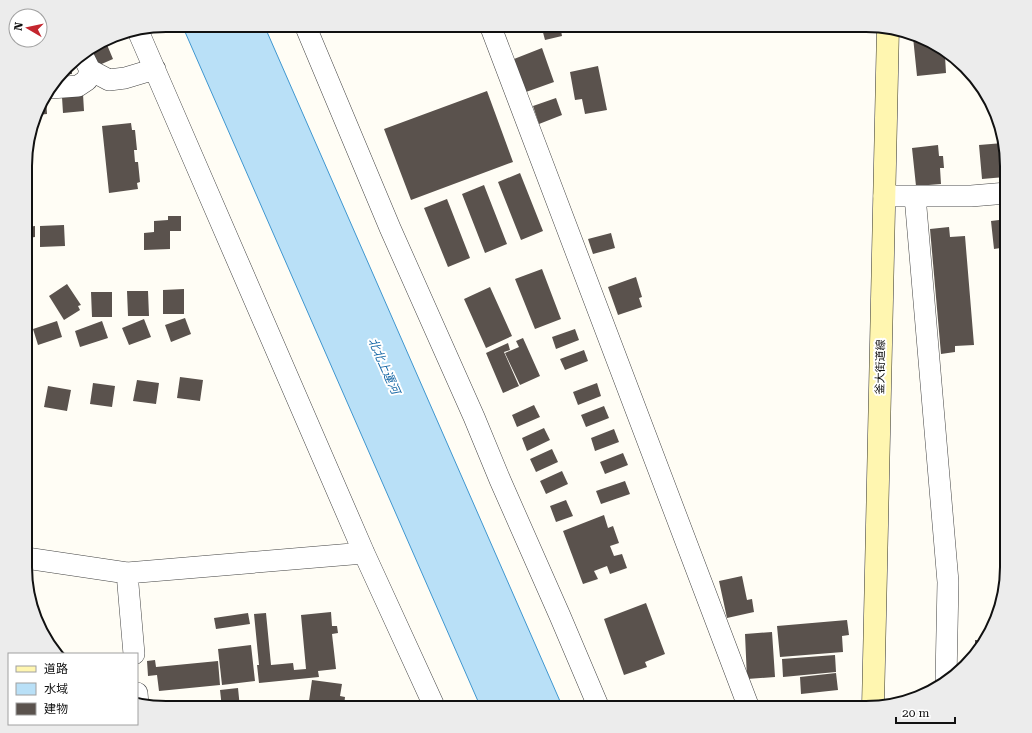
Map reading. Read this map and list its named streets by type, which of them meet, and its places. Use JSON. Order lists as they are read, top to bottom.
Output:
{
  "streets": {
    "street": ["釜大街道線"]
  },
  "water": ["北北上運河"],
  "legend": ["道路", "水域", "建物"],
  "scale_bar": "20 m",
  "north": "left"
}
